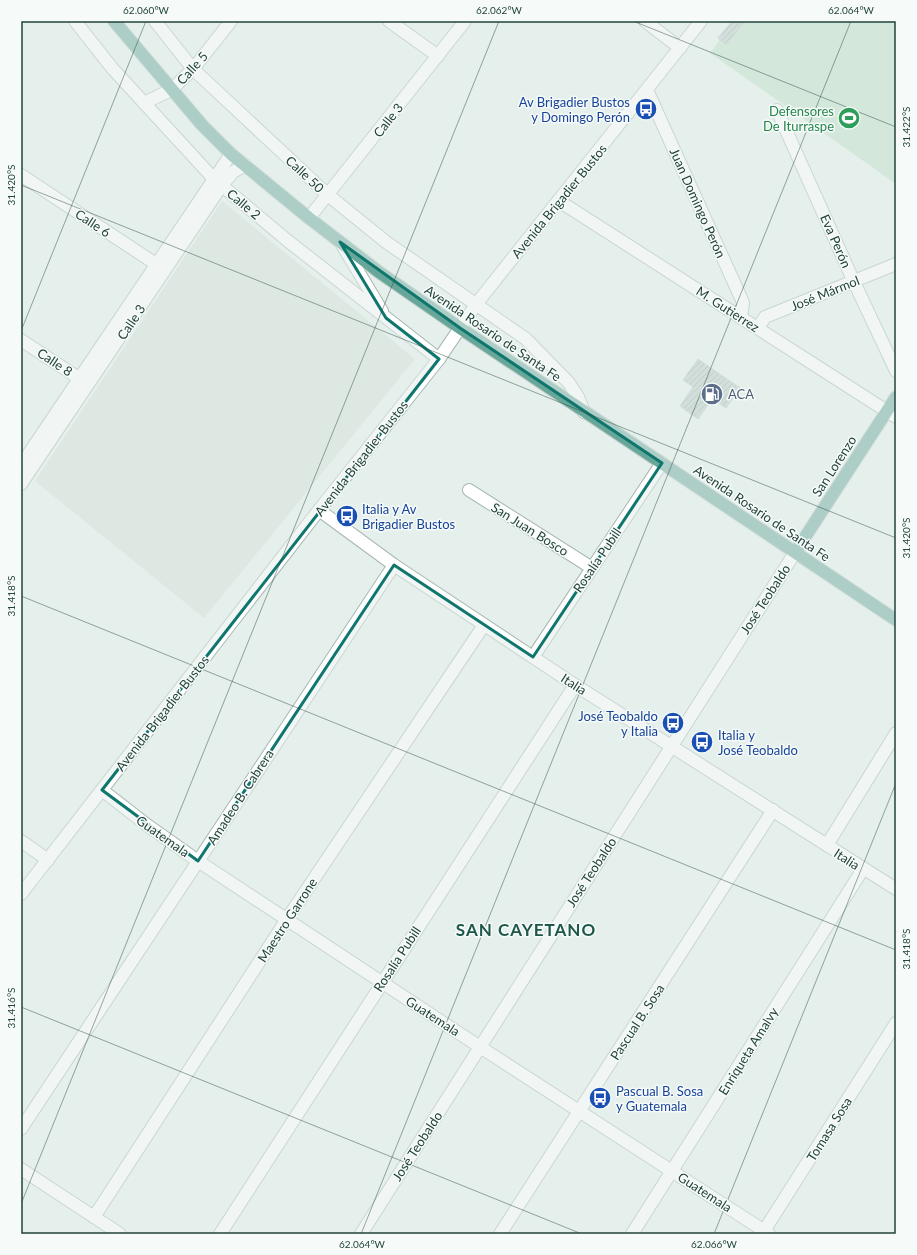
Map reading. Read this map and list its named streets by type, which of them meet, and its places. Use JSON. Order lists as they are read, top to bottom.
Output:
{
  "streets": {
    "main road": ["Avenida Rosario de Santa Fe", "San Lorenzo"],
    "street": [
      "Calle 5",
      "Calle 3",
      "Calle 50",
      "Avenida Brigadier Bustos",
      "Juan Domingo Perón",
      "Calle 2",
      "Calle 6",
      "Eva Perón",
      "José Mármol",
      "M. Gutierrez",
      "Calle 8",
      "San Juan Bosco",
      "Rosalía Pubill",
      "José Teobaldo",
      "Italia",
      "Amadeo B. Cabrera",
      "Guatemala",
      "Maestro Garrone",
      "Pascual B. Sosa",
      "Enriqueta Amalvy",
      "Tomasa Sosa"
    ]
  },
  "crossings": [
    ["Calle 5", "Calle 50"],
    ["Calle 5", "Calle 2"],
    ["Calle 5", "Avenida Rosario de Santa Fe"],
    ["Calle 3", "Calle 50"],
    ["Calle 3", "Calle 2"],
    ["Calle 3", "Calle 6"],
    ["Calle 3", "Avenida Rosario de Santa Fe"],
    ["Calle 3", "Calle 8"],
    ["Calle 50", "Avenida Brigadier Bustos"],
    ["Calle 50", "Avenida Rosario de Santa Fe"],
    ["Avenida Brigadier Bustos", "Juan Domingo Perón"],
    ["Avenida Brigadier Bustos", "Calle 2"],
    ["Avenida Brigadier Bustos", "M. Gutierrez"],
    ["Avenida Brigadier Bustos", "Avenida Rosario de Santa Fe"],
    ["Avenida Brigadier Bustos", "Italia"],
    ["Avenida Brigadier Bustos", "Guatemala"],
    ["Juan Domingo Perón", "M. Gutierrez"],
    ["Eva Perón", "José Mármol"],
    ["José Mármol", "M. Gutierrez"],
    ["M. Gutierrez", "San Lorenzo"],
    ["Avenida Rosario de Santa Fe", "San Lorenzo"],
    ["Avenida Rosario de Santa Fe", "Rosalía Pubill"],
    ["Avenida Rosario de Santa Fe", "José Teobaldo"],
    ["San Lorenzo", "José Teobaldo"],
    ["San Juan Bosco", "Rosalía Pubill"],
    ["Rosalía Pubill", "Italia"],
    ["Rosalía Pubill", "Guatemala"],
    ["José Teobaldo", "Italia"],
    ["José Teobaldo", "Guatemala"],
    ["Italia", "Amadeo B. Cabrera"],
    ["Italia", "Maestro Garrone"],
    ["Italia", "Pascual B. Sosa"],
    ["Italia", "Enriqueta Amalvy"],
    ["Amadeo B. Cabrera", "Guatemala"],
    ["Guatemala", "Maestro Garrone"],
    ["Guatemala", "Pascual B. Sosa"],
    ["Guatemala", "Enriqueta Amalvy"],
    ["Guatemala", "Tomasa Sosa"]
  ],
  "districts": ["SAN CAYETANO"],
  "places": {
    "bus stop": [
      "Av Brigadier Bustos y Domingo Perón",
      "Italia y Av Brigadier Bustos",
      "José Teobaldo y Italia",
      "Italia y José Teobaldo",
      "Pascual B. Sosa y Guatemala"
    ],
    "sports": ["Defensores De Iturraspe"],
    "fuel station": ["ACA"]
  },
  "coordinates": [
    "62.060°W",
    "62.062°W",
    "62.064°W",
    "31.422°S",
    "31.420°S",
    "31.418°S",
    "31.416°S",
    "62.066°W"
  ]
}
